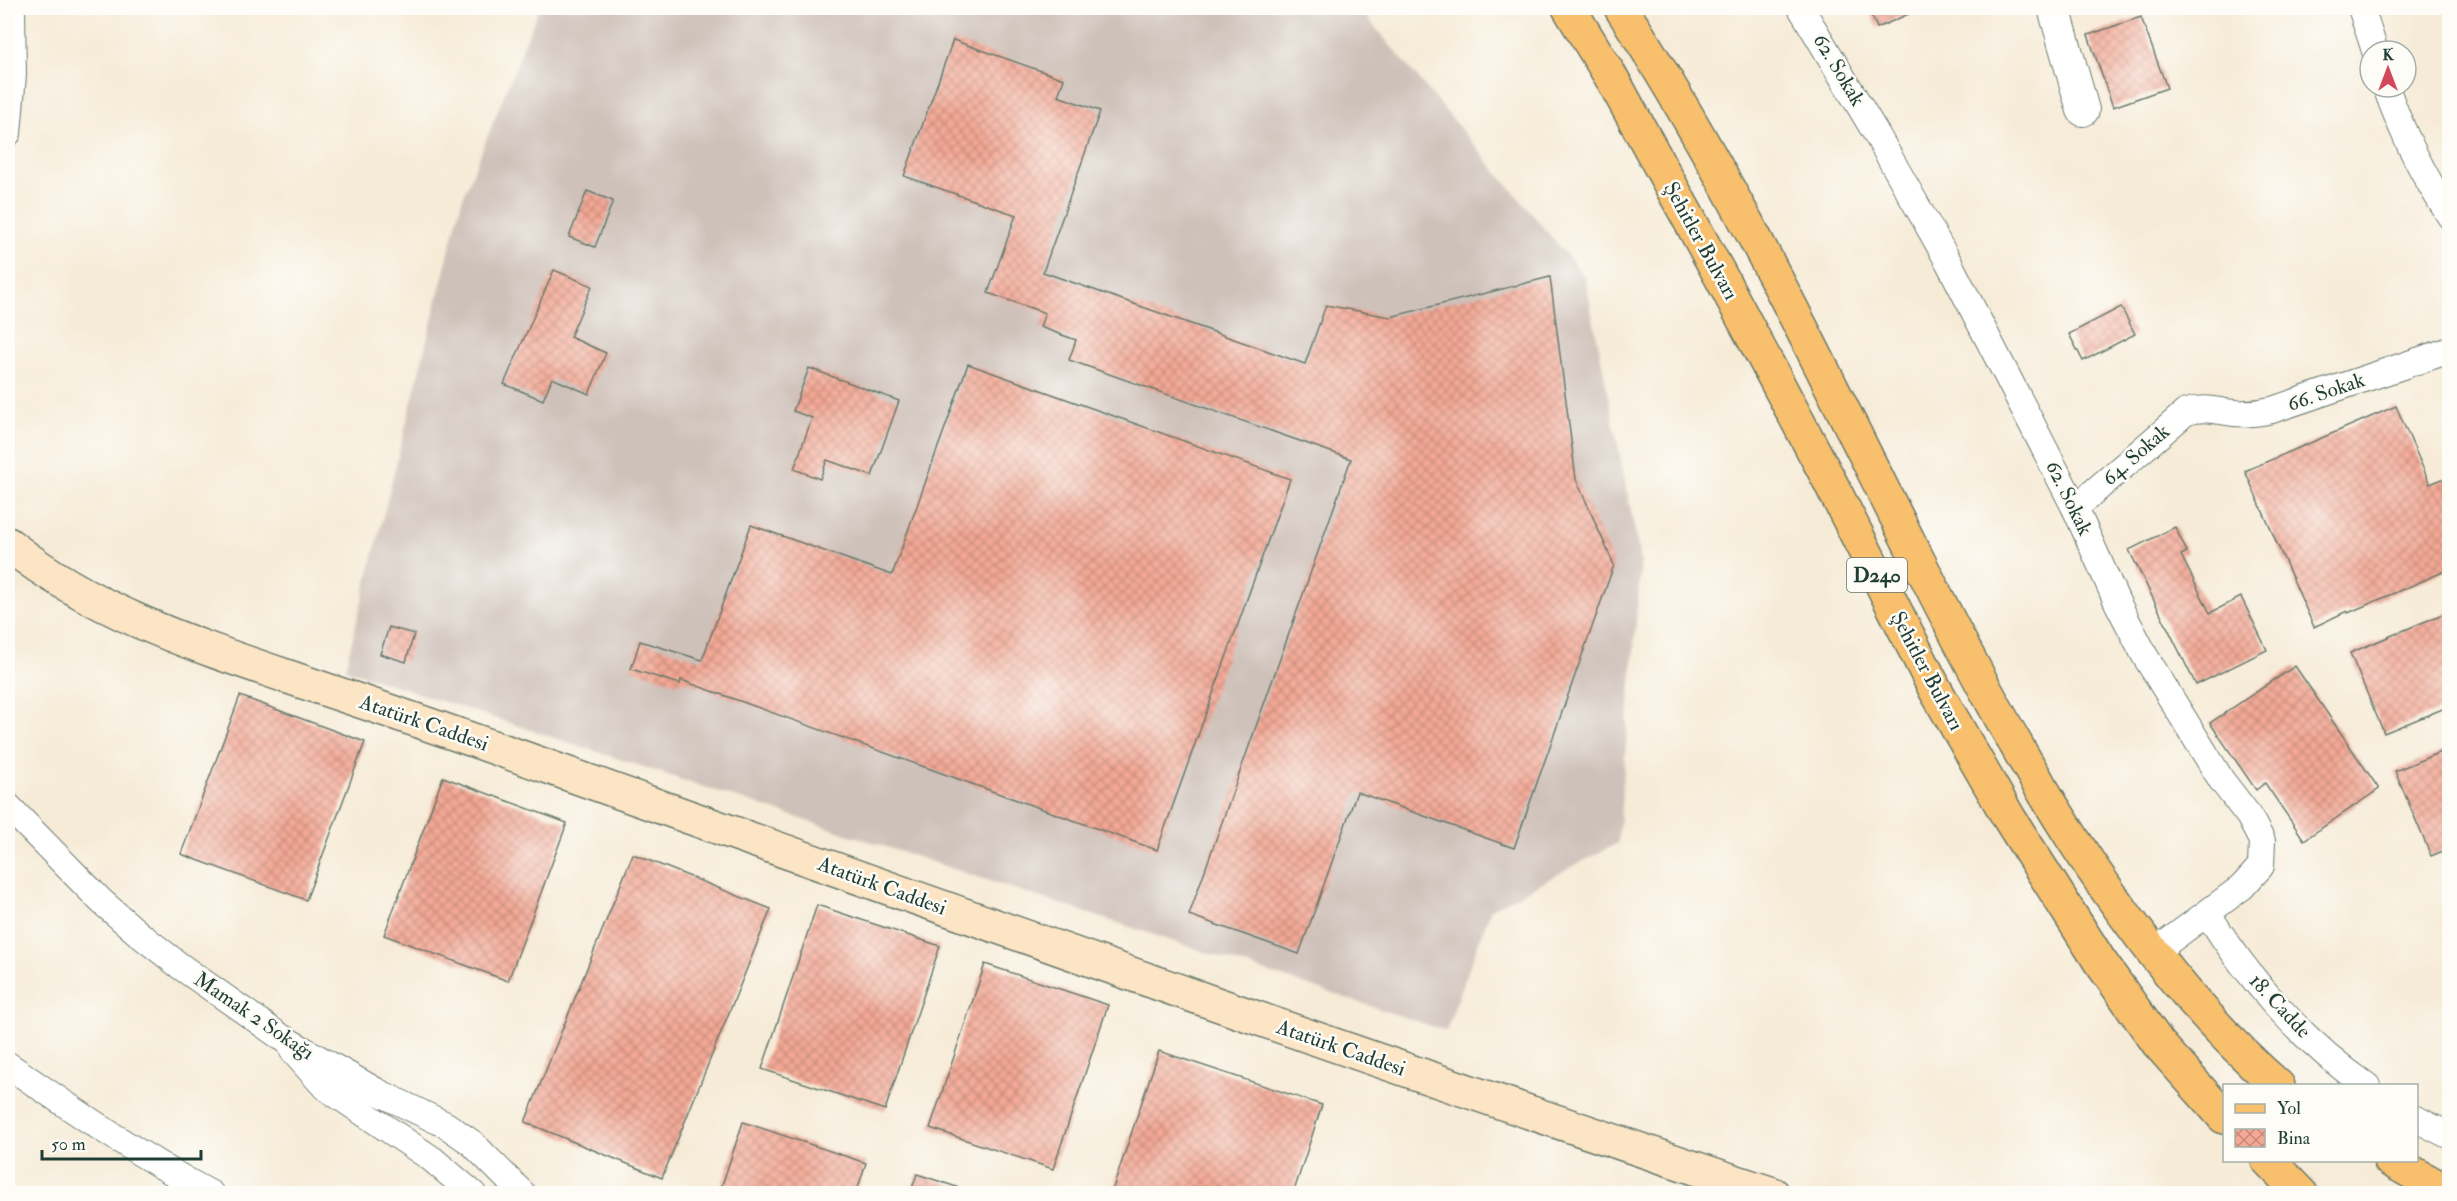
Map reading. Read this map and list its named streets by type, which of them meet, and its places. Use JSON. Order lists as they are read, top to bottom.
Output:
{
  "streets": {
    "main road": ["Şehitler Bulvarı", "D240", "Atatürk Caddesi"],
    "street": [
      "62. Sokak",
      "66. Sokak",
      "64. Sokak",
      "18. Cadde",
      "Mamak 2 Sokağı"
    ]
  },
  "crossings": [
    ["62. Sokak", "Şehitler Bulvarı"],
    ["62. Sokak", "64. Sokak"],
    ["62. Sokak", "18. Cadde"],
    ["66. Sokak", "64. Sokak"]
  ],
  "legend": ["Yol", "Bina"],
  "scale_bar": "50 m",
  "north": "top"
}
